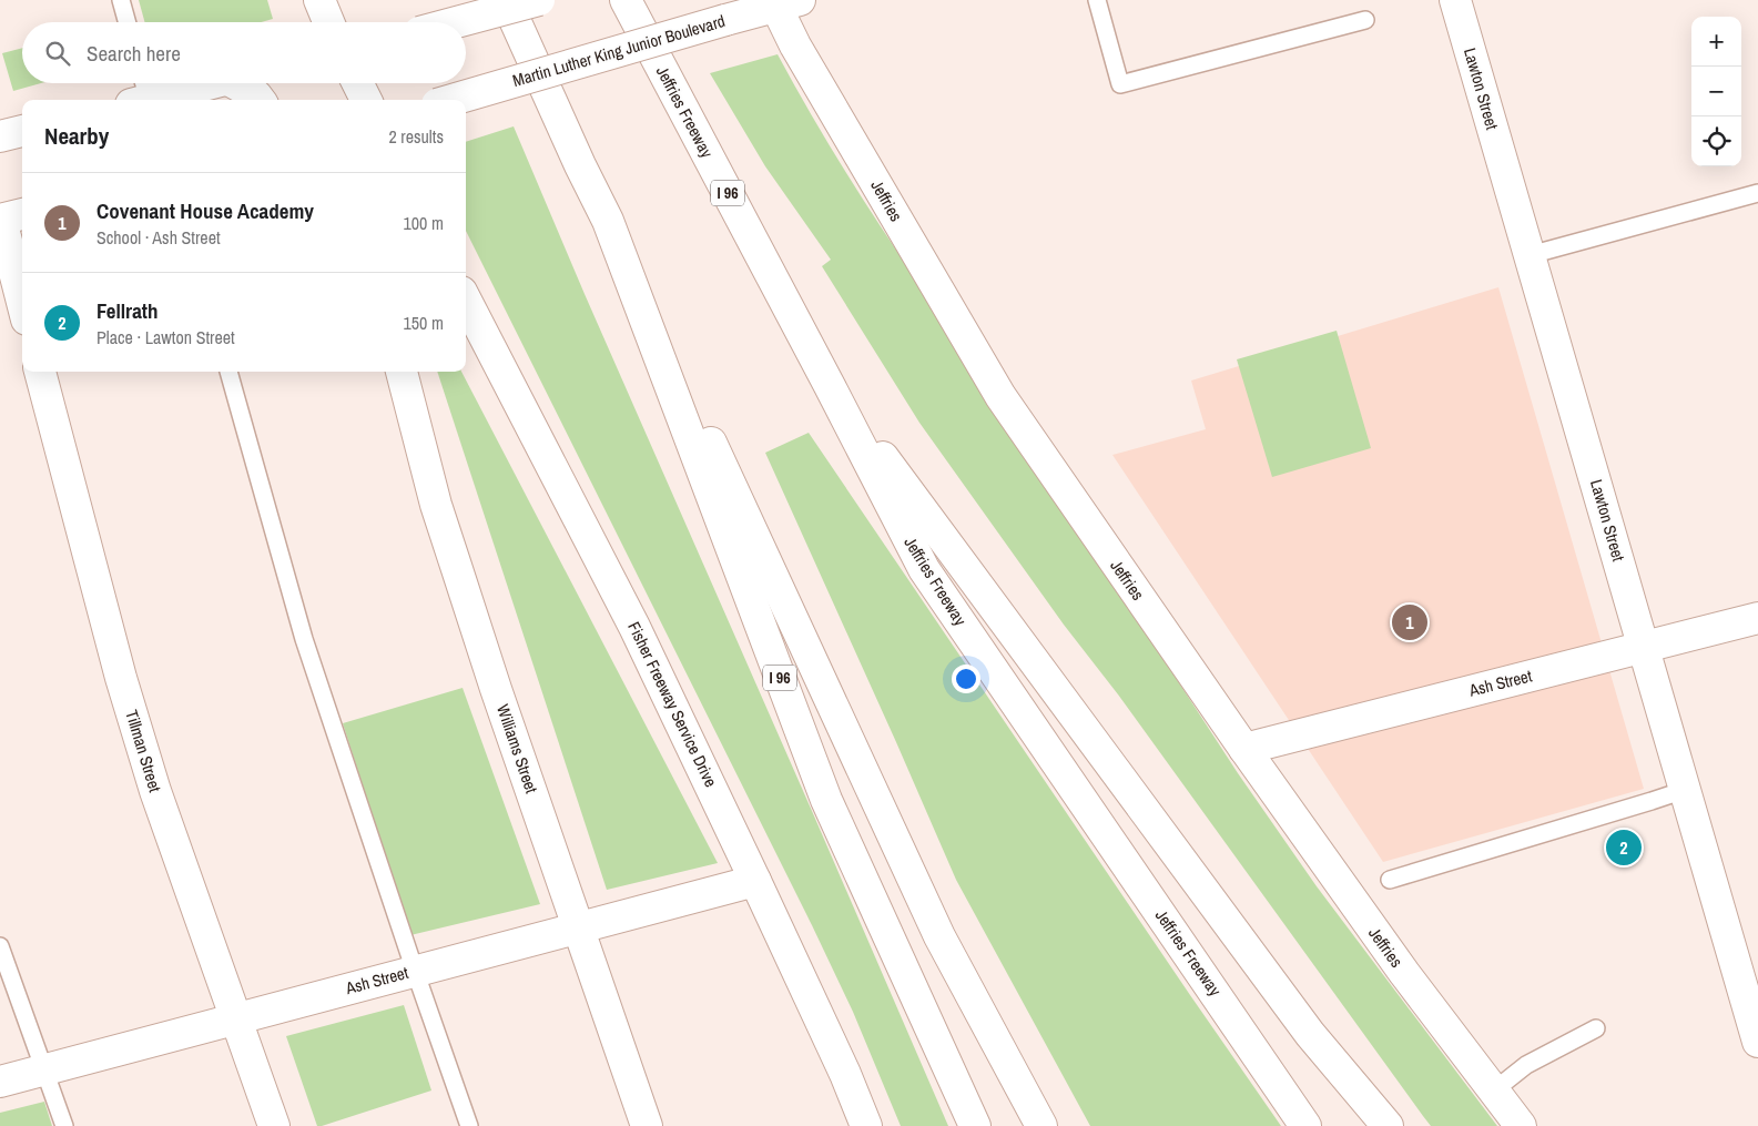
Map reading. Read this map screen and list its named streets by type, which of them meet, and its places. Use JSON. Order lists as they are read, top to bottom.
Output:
{
  "streets": {
    "main road": [
      "Martin Luther King Junior Boulevard",
      "Lawton Street",
      "Jeffries Freeway",
      "I 96",
      "Jeffries",
      "Ash Street",
      "Fisher Freeway Service Drive",
      "Williams Street",
      "Tillman Street"
    ]
  },
  "crossings": [
    ["Martin Luther King Junior Boulevard", "Jeffries"],
    ["Lawton Street", "Ash Street"],
    ["Jeffries", "Ash Street"],
    ["Ash Street", "Fisher Freeway Service Drive"],
    ["Ash Street", "Williams Street"],
    ["Ash Street", "Tillman Street"]
  ],
  "page": {
    "map_buttons": ["+", "−"],
    "search": "Search here",
    "heading": ["Nearby", "2 results"],
    "list": [
      {
        "mark": "1",
        "name": "Covenant House Academy",
        "note": "School · Ash Street",
        "value": "100 m"
      },
      {
        "mark": "2",
        "name": "Fellrath",
        "note": "Place · Lawton Street",
        "value": "150 m"
      }
    ],
    "pins": ["1", "2"]
  }
}
